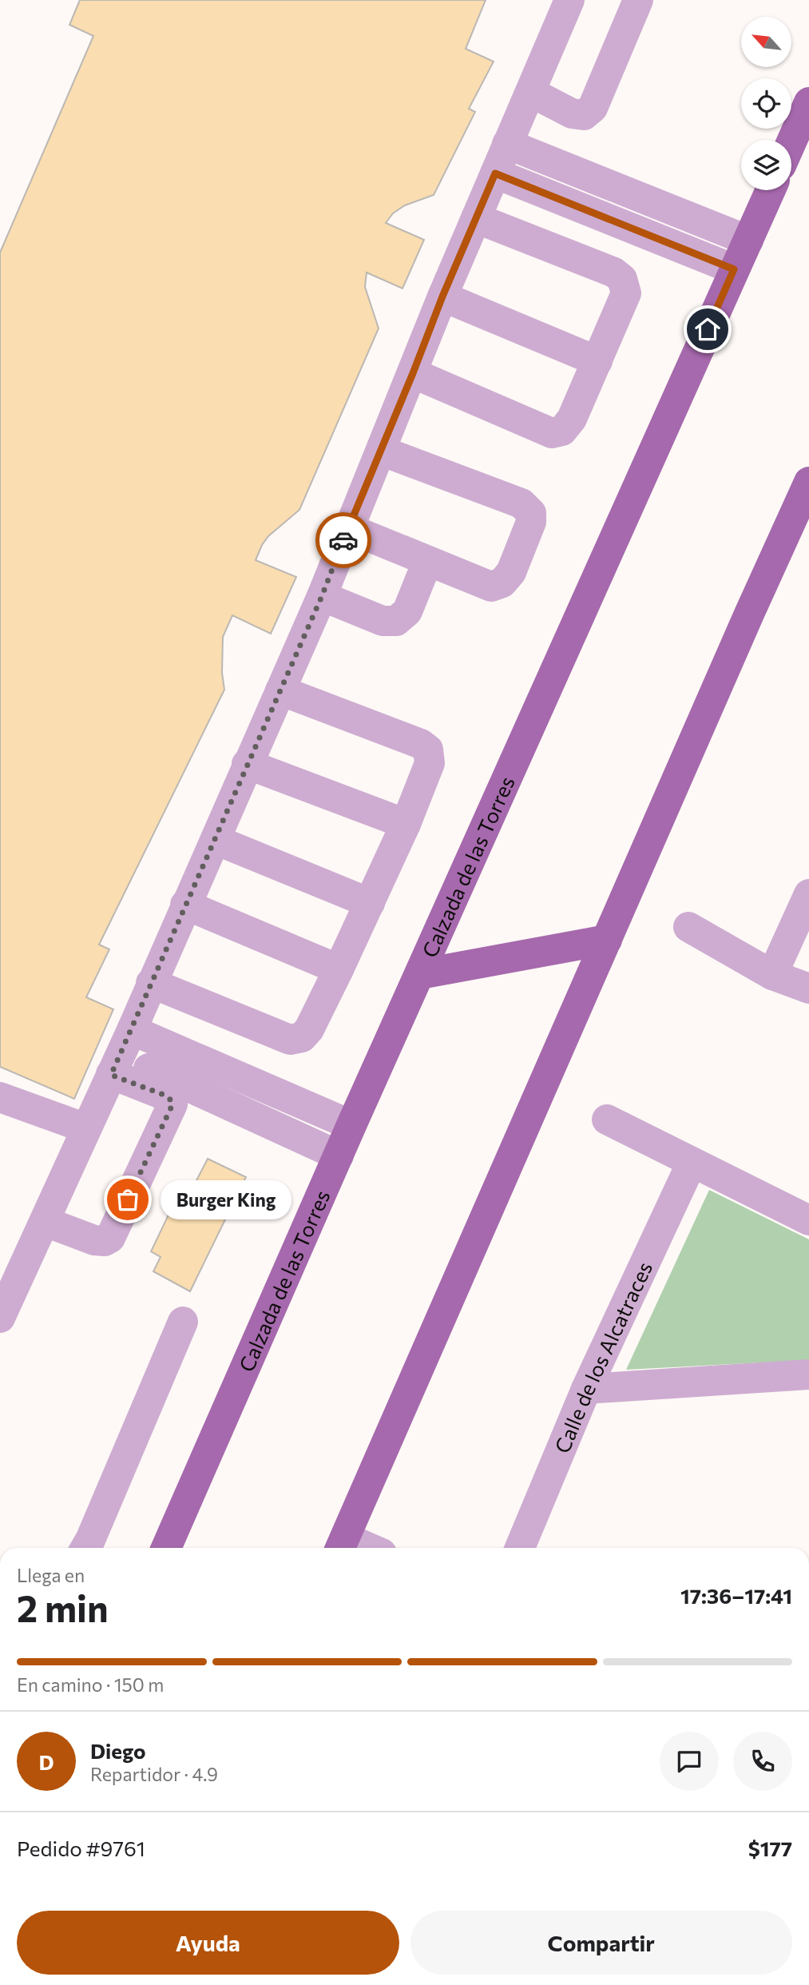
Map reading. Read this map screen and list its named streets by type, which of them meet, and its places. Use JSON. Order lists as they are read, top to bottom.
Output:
{
  "streets": {
    "main road": ["Calzada de las Torres"],
    "street": ["Calle de los Alcatraces"]
  },
  "places": ["Burger King"],
  "north": "top left",
  "page": {
    "bubble": "Burger King",
    "heading": ["2 min", "Llega en", "17:36–17:41"],
    "panel": [
      "Diego",
      "Repartidor · 4.9",
      "Pedido #9761",
      "$177"
    ],
    "bar": "En camino · 150 m",
    "round": "D",
    "buttons": ["Ayuda", "Compartir"]
  }
}
